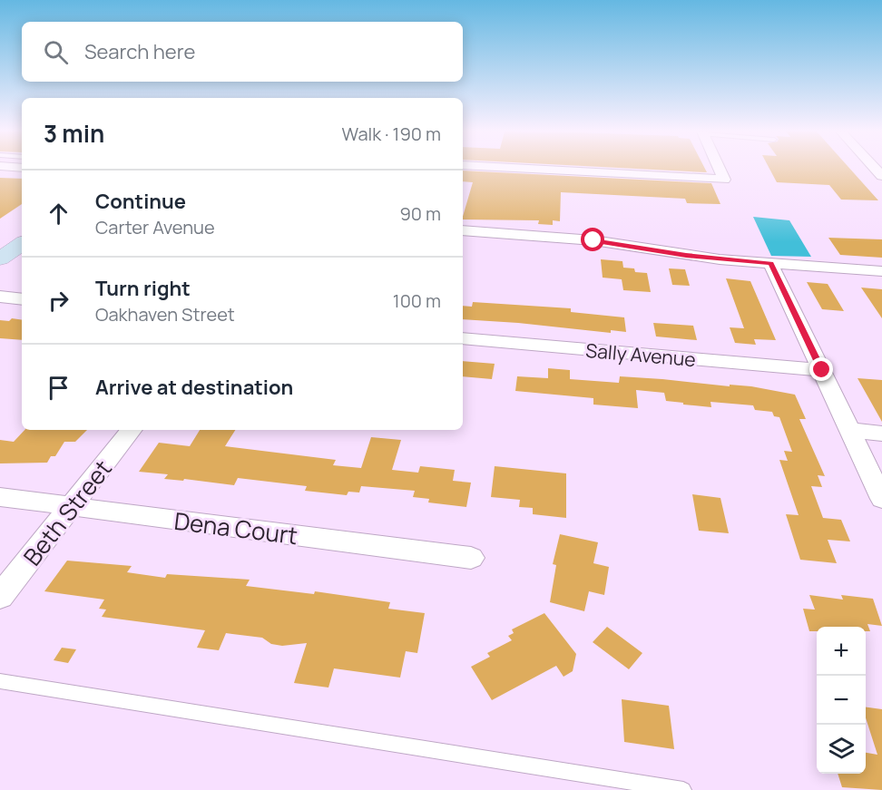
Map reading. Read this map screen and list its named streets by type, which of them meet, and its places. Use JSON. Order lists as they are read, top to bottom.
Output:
{
  "streets": {
    "street": ["Sally Avenue", "Beth Street", "Dena Court"]
  },
  "crossings": [
    ["Beth Street", "Dena Court"]
  ],
  "page": {
    "search": "Search here",
    "heading": ["3 min", "Walk · 190 m"],
    "list": [
      ["Continue", "Carter Avenue", "90 m"],
      ["Turn right", "Oakhaven Street", "100 m"],
      "Arrive at destination"
    ],
    "map_buttons": ["+", "−"]
  }
}
